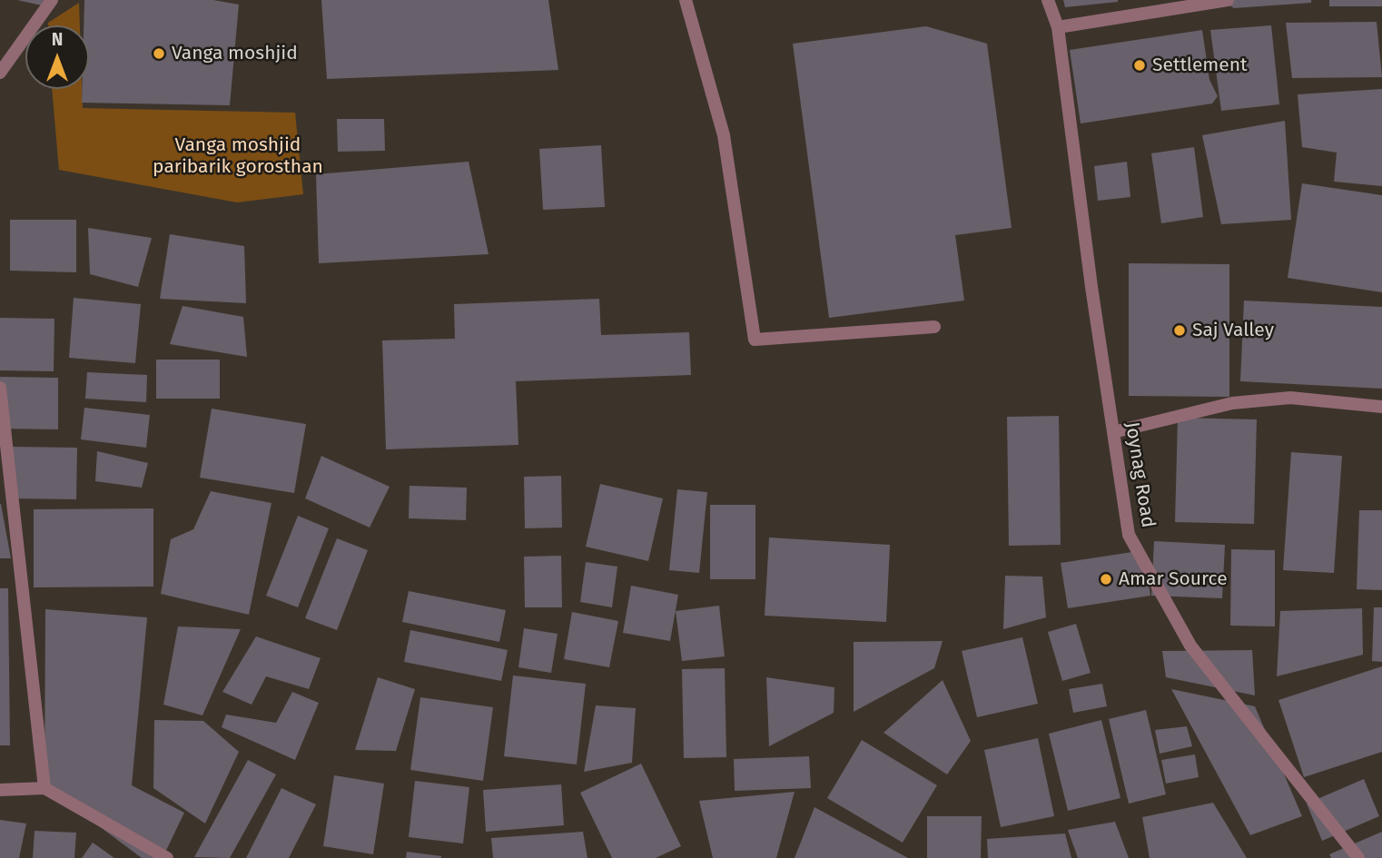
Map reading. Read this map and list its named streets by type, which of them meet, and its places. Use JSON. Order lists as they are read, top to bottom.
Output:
{
  "streets": {
    "street": ["Joynag Road"]
  },
  "parks": ["Vanga moshjid paribarik gorosthan"],
  "places": [
    "Vanga moshjid",
    "Settlement",
    "Saj Valley",
    "Amar Source"
  ],
  "north": "top"
}
